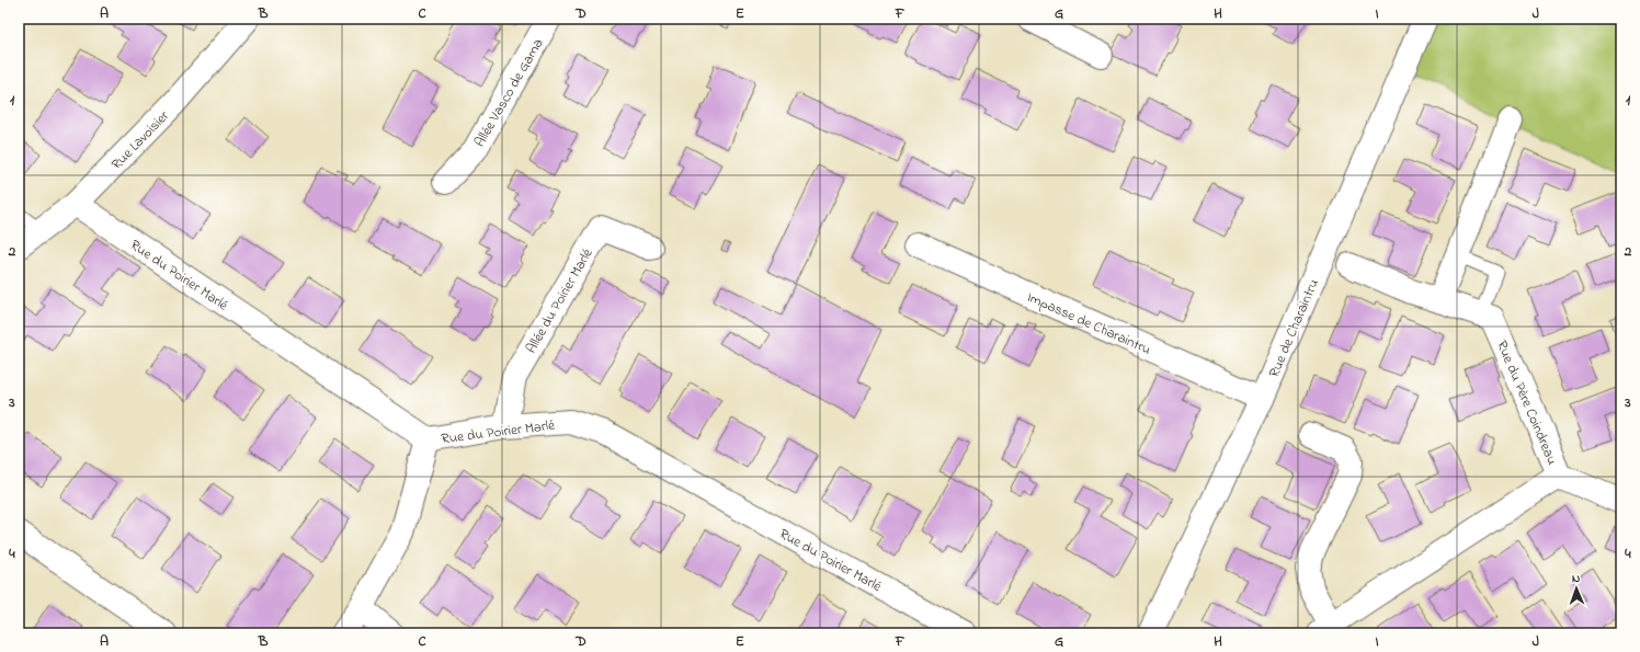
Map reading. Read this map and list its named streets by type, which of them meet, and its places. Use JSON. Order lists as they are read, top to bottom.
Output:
{
  "streets": {
    "street": [
      "Allée Vasco de Gama",
      "Rue Lavoisier",
      "Rue du Poirier Marlé",
      "Allée du Poirier Marlé",
      "Impasse de Charaintru",
      "Rue de Charaintru",
      "Rue du Père Coindreau"
    ]
  },
  "crossings": [
    ["Rue Lavoisier", "Rue du Poirier Marlé"],
    ["Rue du Poirier Marlé", "Allée du Poirier Marlé"],
    ["Impasse de Charaintru", "Rue de Charaintru"]
  ],
  "north": "top",
  "grid": {
    "columns": [
      "A",
      "B",
      "C",
      "D",
      "E",
      "F",
      "G",
      "H",
      "I",
      "J"
    ],
    "rows": [
      "1",
      "2",
      "3",
      "4"
    ]
  }
}
